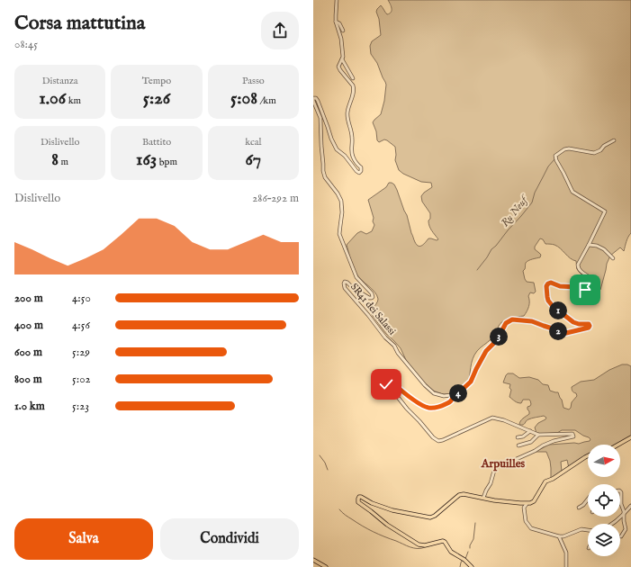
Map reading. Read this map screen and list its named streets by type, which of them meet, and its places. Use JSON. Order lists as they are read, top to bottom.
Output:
{
  "streets": {
    "street": ["SR41 dei Salassi"]
  },
  "districts": ["Arpuilles"],
  "water": ["Ru Neuf"],
  "north": "right",
  "page": {
    "heading": ["Corsa mattutina", "08:45"],
    "stats": [
      ["Distanza", "1.06 km"],
      ["Tempo", "5:26"],
      ["Passo", "5:08 /km"],
      ["Dislivello", "8 m"],
      ["Battito", "163 bpm"],
      ["kcal", "67"]
    ],
    "chart": ["Dislivello", "286–292 m"],
    "list": [
      {
        "name": "200 m",
        "note": "4:50"
      },
      {
        "name": "400 m",
        "note": "4:56"
      },
      {
        "name": "600 m",
        "note": "5:29"
      },
      {
        "name": "800 m",
        "note": "5:02"
      },
      {
        "name": "1.0 km",
        "note": "5:23"
      }
    ],
    "pins": [
      "1",
      "2",
      "3",
      "4"
    ],
    "buttons": ["Salva", "Condividi"]
  }
}
